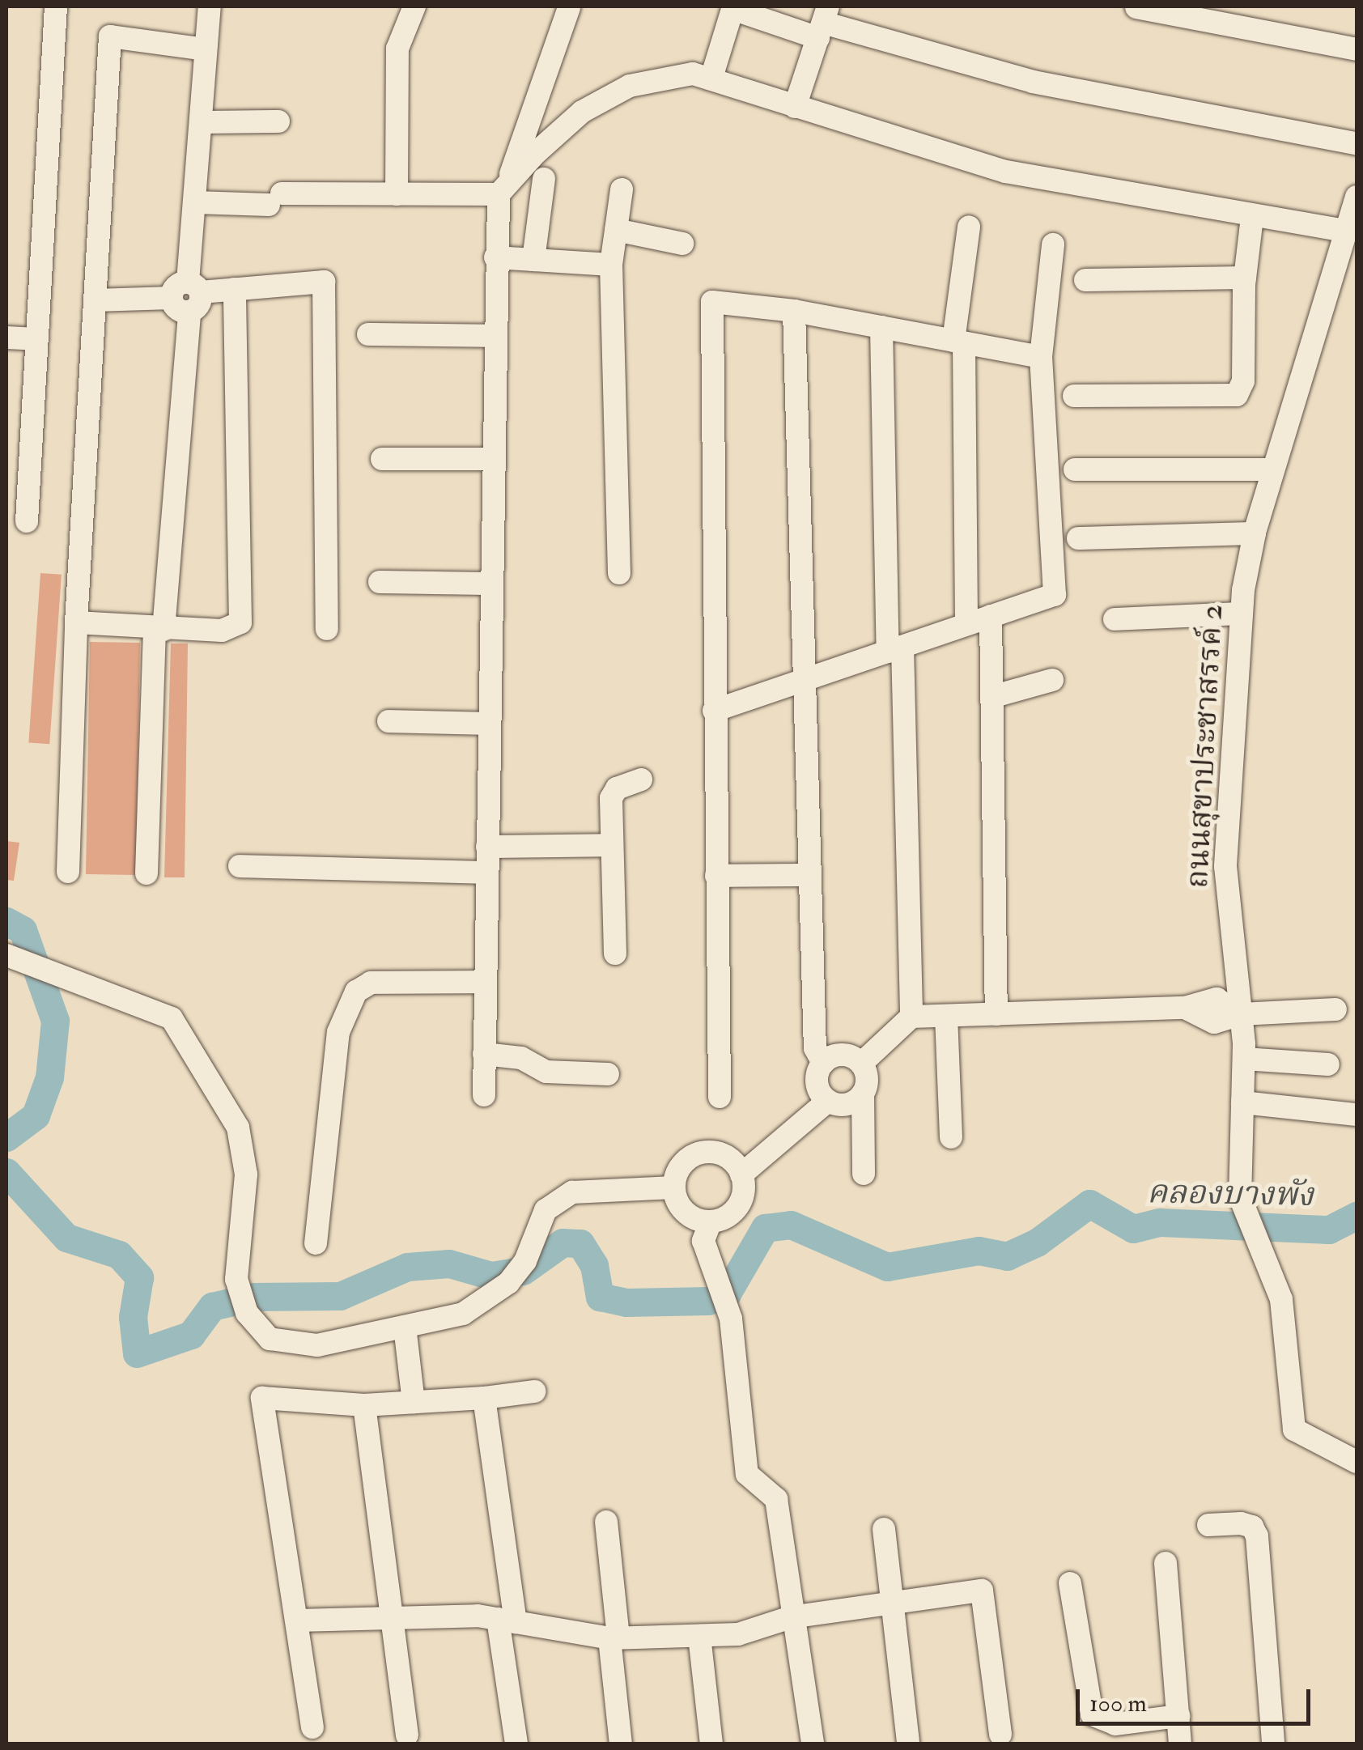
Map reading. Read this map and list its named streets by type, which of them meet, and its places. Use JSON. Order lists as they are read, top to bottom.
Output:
{
  "streets": {
    "street": ["ถนนสุขาประชาสรรค์ 2"]
  },
  "water": ["คลองบางพัง"],
  "scale_bar": "100 m"
}
